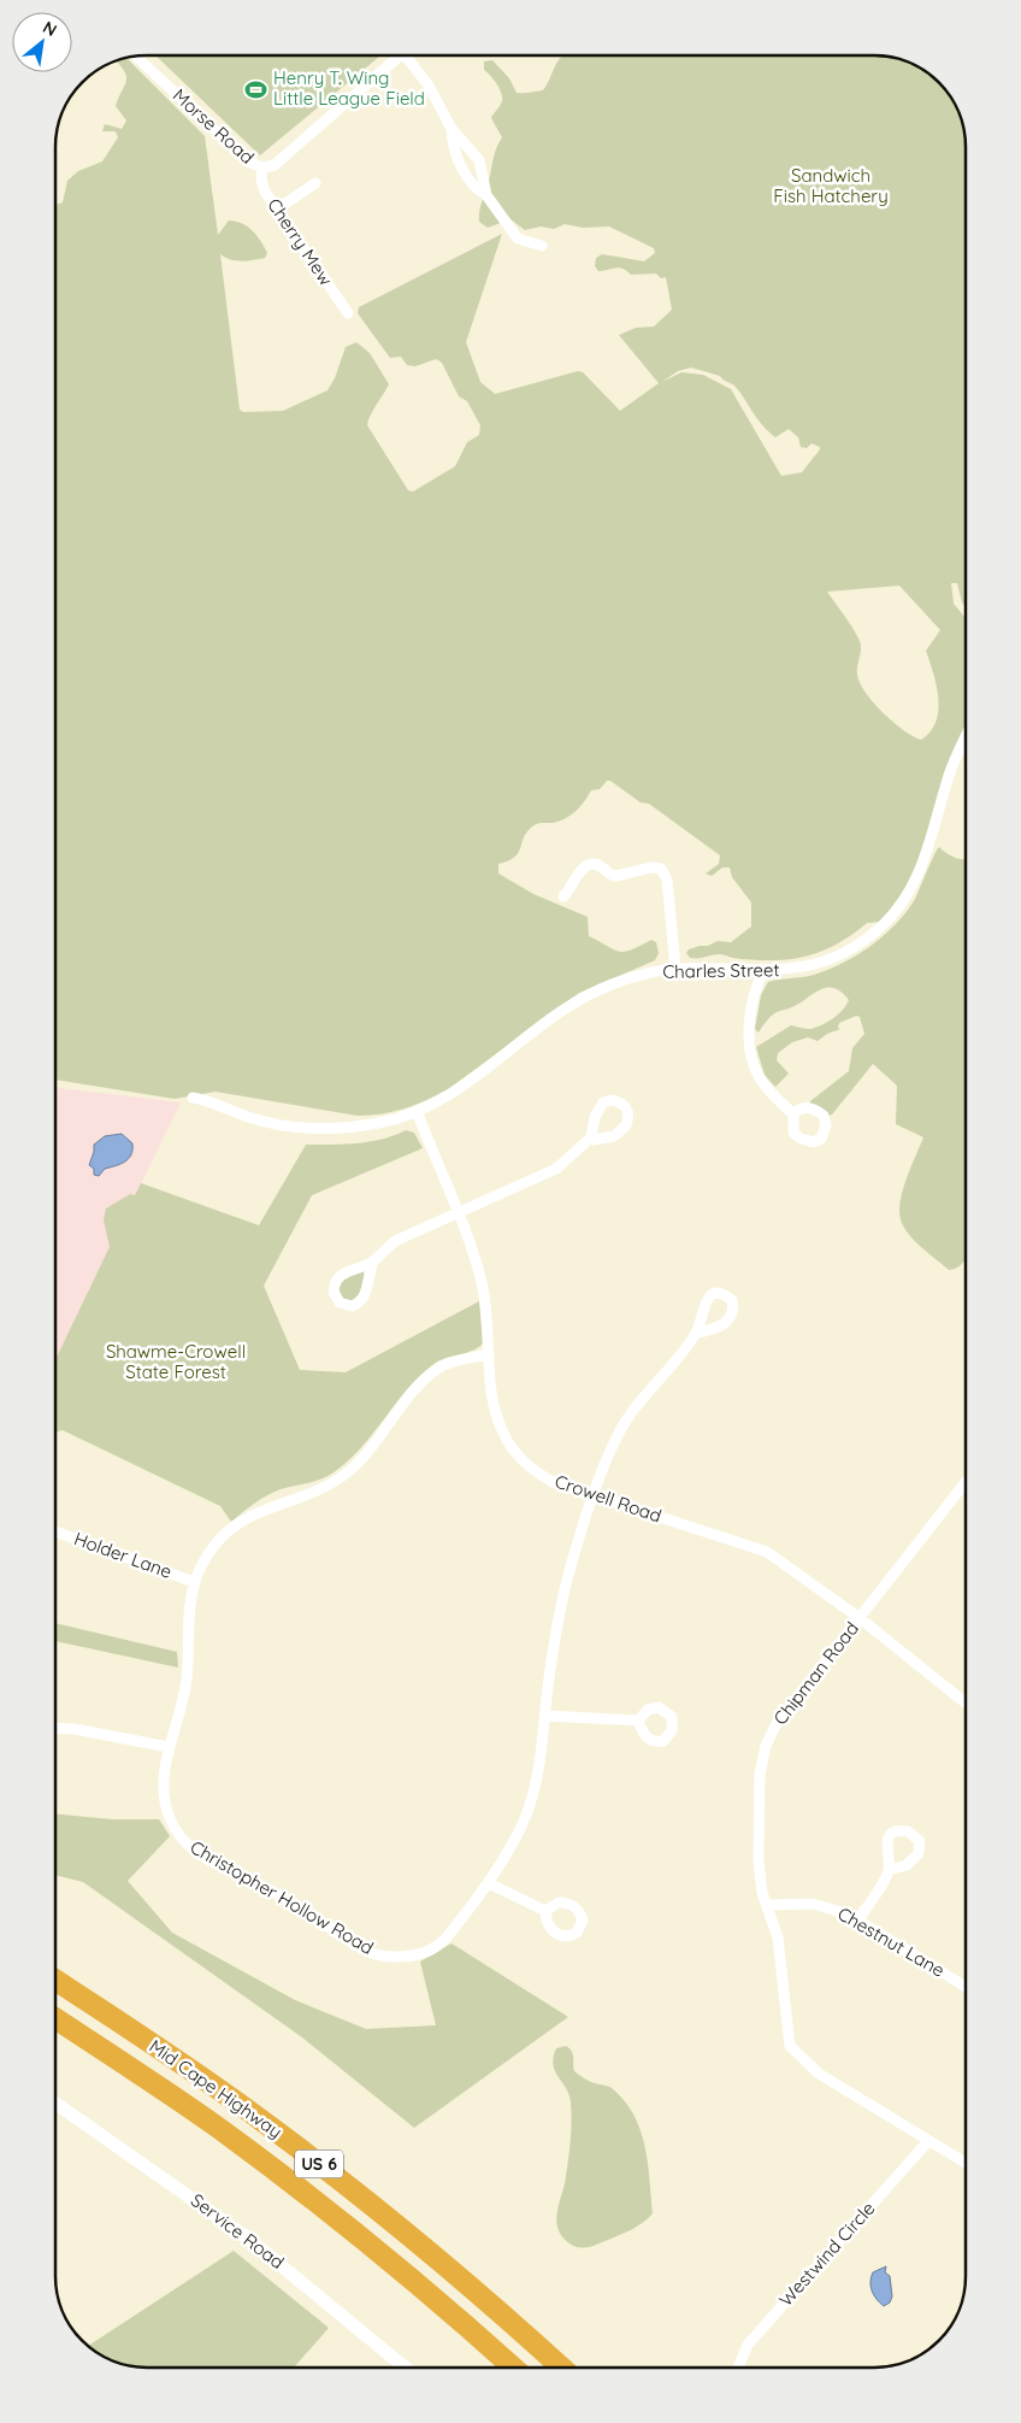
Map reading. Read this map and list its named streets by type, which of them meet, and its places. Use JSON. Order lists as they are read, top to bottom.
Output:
{
  "streets": {
    "highway": ["Mid Cape Highway", "US 6"],
    "street": [
      "Morse Road",
      "Cherry Mew",
      "Charles Street",
      "Crowell Road",
      "Holder Lane",
      "Chipman Road",
      "Christopher Hollow Road",
      "Chestnut Lane",
      "Service Road",
      "Westwind Circle"
    ]
  },
  "crossings": [
    ["Morse Road", "Cherry Mew"],
    ["Charles Street", "Crowell Road"],
    ["Crowell Road", "Chipman Road"],
    ["Crowell Road", "Christopher Hollow Road"],
    ["Holder Lane", "Christopher Hollow Road"],
    ["Chipman Road", "Chestnut Lane"],
    ["Chipman Road", "Westwind Circle"]
  ],
  "parks": ["Sandwich Fish Hatchery", "Shawme-Crowell State Forest"],
  "places": {
    "sports": ["Henry T. Wing Little League Field"]
  },
  "north": "top right"
}
